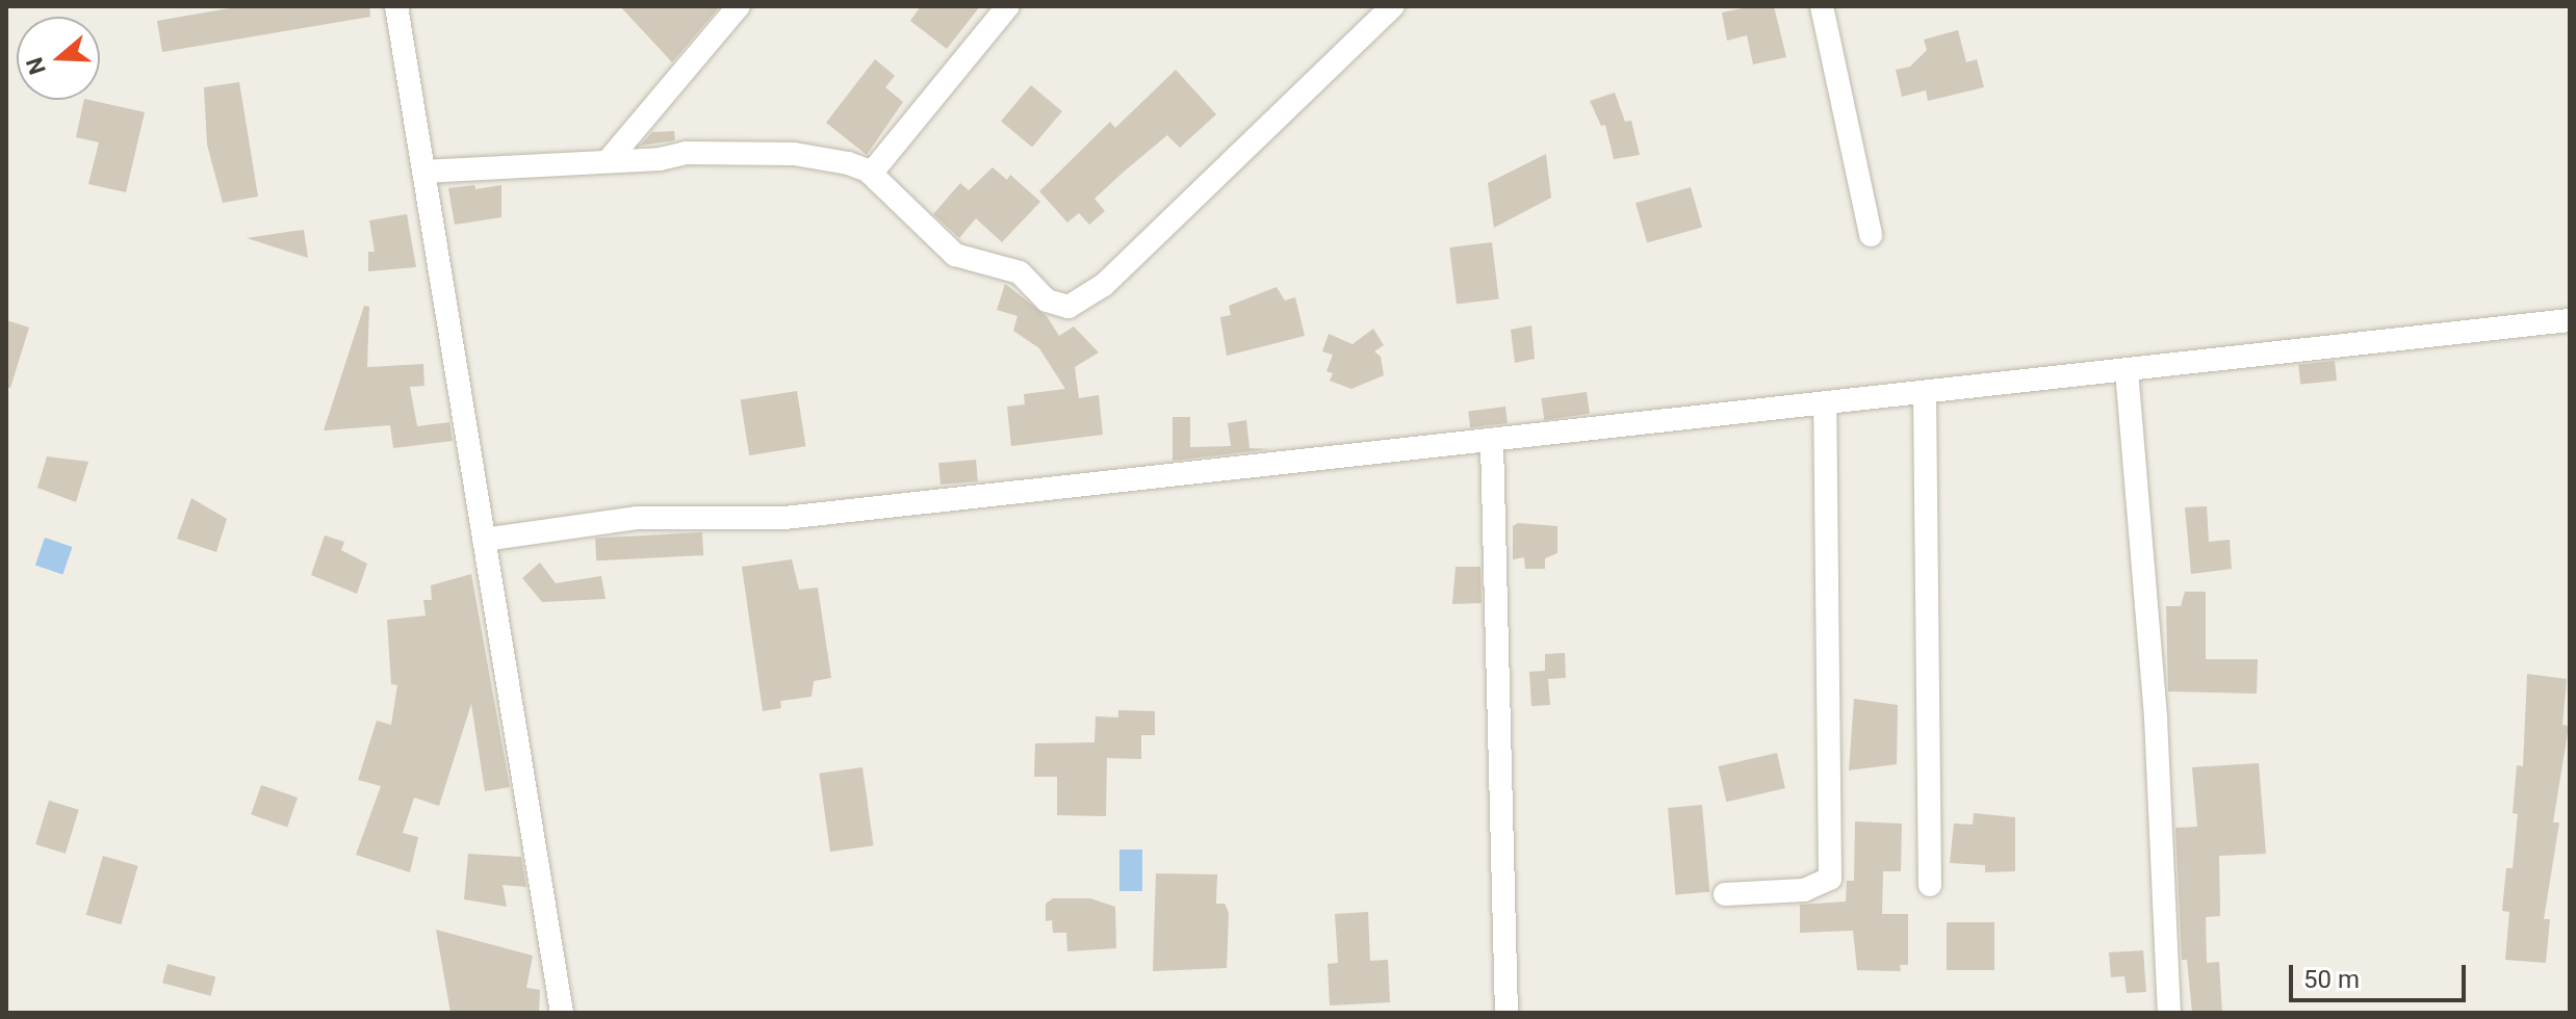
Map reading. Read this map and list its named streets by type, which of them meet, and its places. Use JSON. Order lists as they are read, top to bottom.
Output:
{
  "scale_bar": "50 m",
  "north": "left"
}
